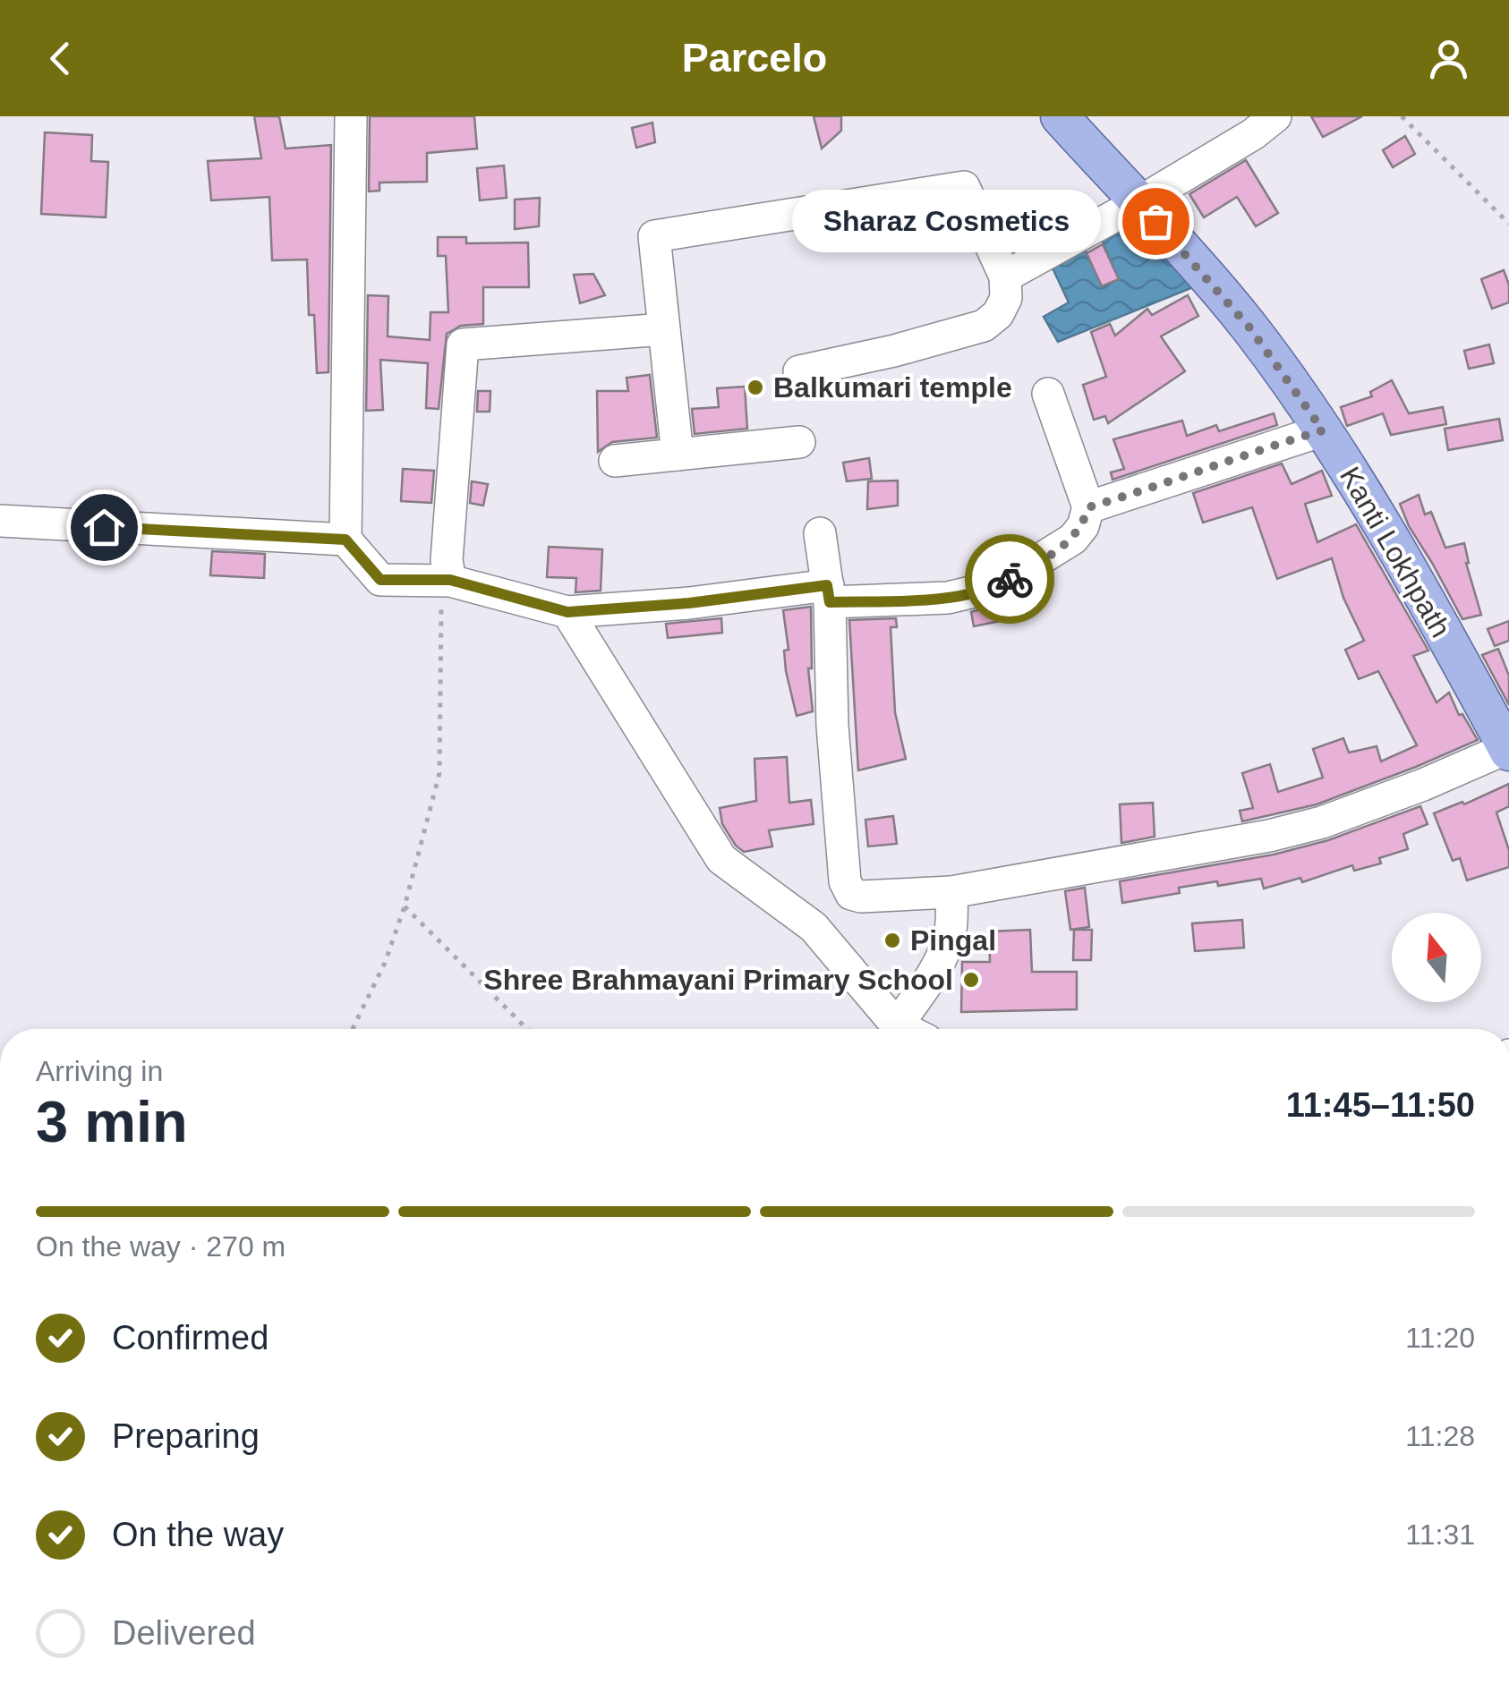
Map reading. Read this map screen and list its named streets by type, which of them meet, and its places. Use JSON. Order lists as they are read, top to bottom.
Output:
{
  "streets": {
    "main road": ["Kanti Lokhpath"]
  },
  "places": [
    "Sharaz Cosmetics",
    "Balkumari temple",
    "Pingal",
    "Shree Brahmayani Primary School"
  ],
  "north": "top",
  "page": {
    "header": "Parcelo",
    "bubble": "Sharaz Cosmetics",
    "heading": ["3 min", "Arriving in", "11:45–11:50"],
    "bar": "On the way · 270 m",
    "list": [
      ["Confirmed", "11:20"],
      ["Preparing", "11:28"],
      ["On the way", "11:31"],
      "Delivered"
    ]
  }
}
